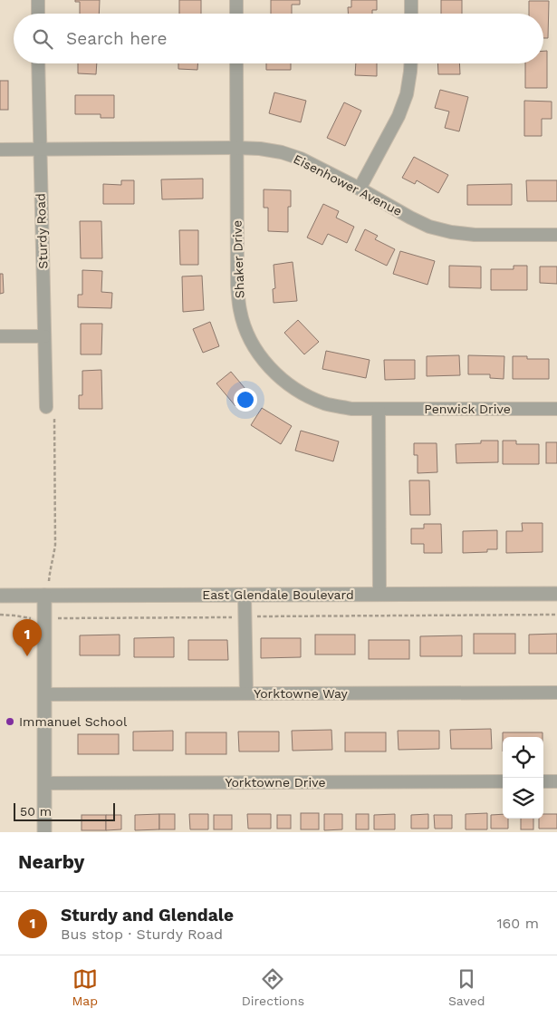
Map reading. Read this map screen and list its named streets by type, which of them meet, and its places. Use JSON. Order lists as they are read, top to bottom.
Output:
{
  "streets": {
    "street": [
      "Eisenhower Avenue",
      "Sturdy Road",
      "Shaker Drive",
      "Penwick Drive",
      "East Glendale Boulevard",
      "Yorktowne Way",
      "Yorktowne Drive"
    ]
  },
  "crossings": [
    ["Eisenhower Avenue", "Sturdy Road"],
    ["Eisenhower Avenue", "Shaker Drive"],
    ["Shaker Drive", "Penwick Drive"]
  ],
  "places": ["Immanuel School"],
  "scale_bar": "50 m",
  "page": {
    "search": "Search here",
    "pins": "1",
    "scale": "50 m",
    "heading": "Nearby",
    "list": [
      {
        "mark": "1",
        "name": "Sturdy and Glendale",
        "note": "Bus stop · Sturdy Road",
        "value": "160 m"
      }
    ],
    "nav": ["Map", "Directions", "Saved"]
  }
}
